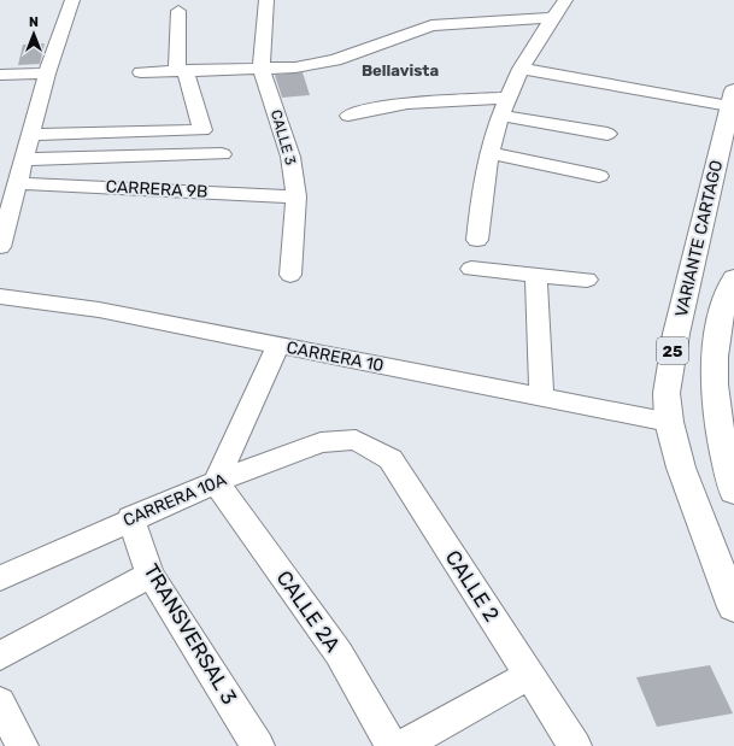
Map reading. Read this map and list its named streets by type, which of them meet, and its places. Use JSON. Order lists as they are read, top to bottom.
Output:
{
  "streets": {
    "highway": ["VARIANTE CARTAGO", "25"],
    "street": [
      "CALLE 3",
      "CARRERA 9B",
      "CARRERA 10",
      "CARRERA 10A",
      "CALLE 2",
      "CALLE 2A",
      "TRANSVERSAL 3"
    ]
  },
  "crossings": [
    ["CALLE 3", "CARRERA 9B"],
    ["VARIANTE CARTAGO", "CARRERA 10"],
    ["CARRERA 10A", "CALLE 2"],
    ["CARRERA 10A", "CALLE 2A"],
    ["CARRERA 10A", "TRANSVERSAL 3"]
  ],
  "districts": ["Bellavista"],
  "north": "top"
}
